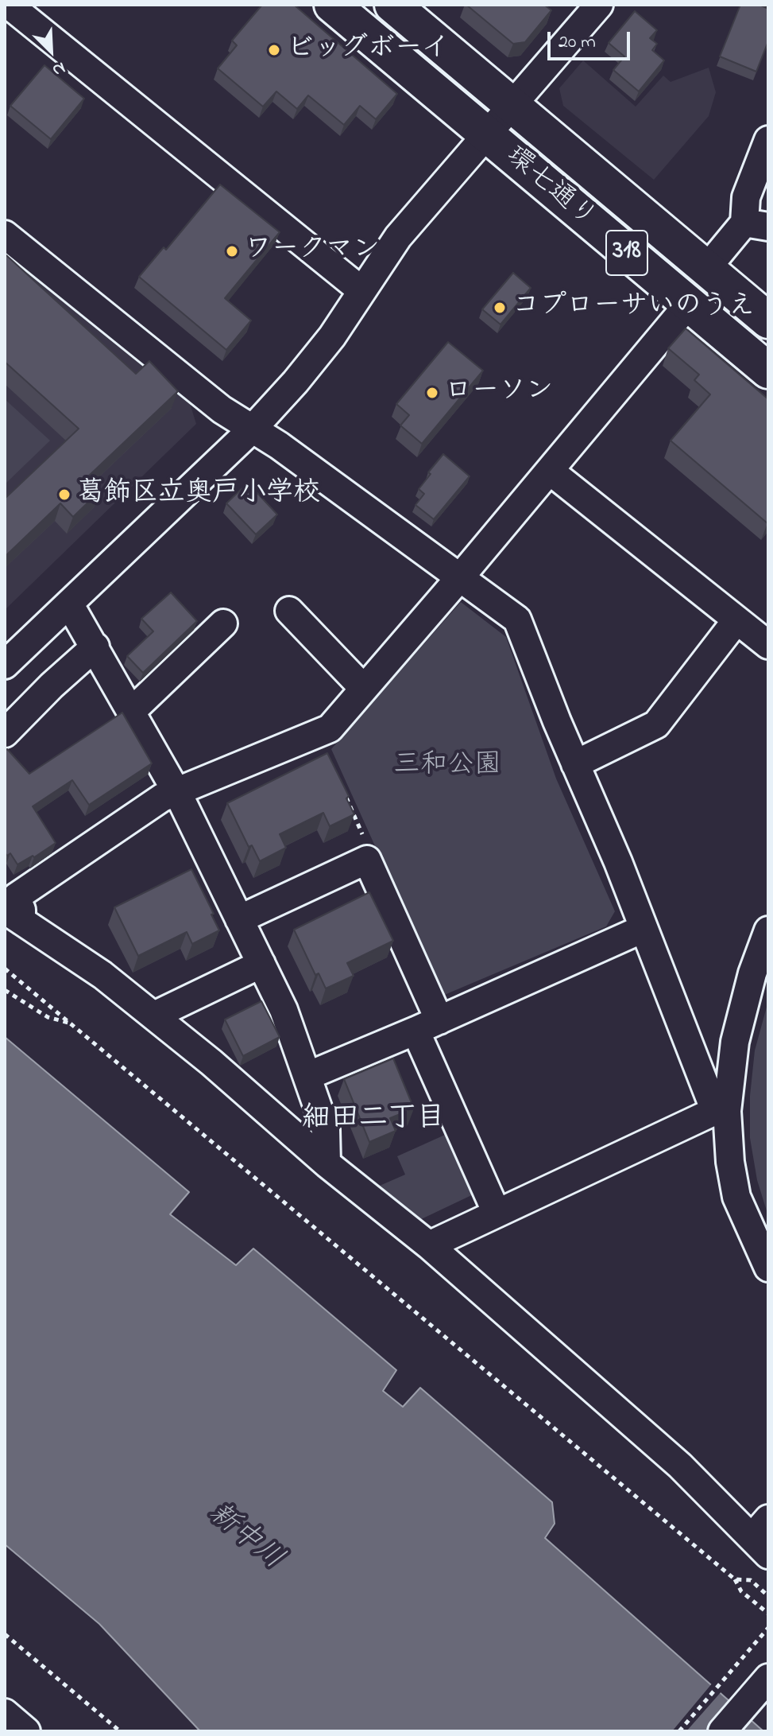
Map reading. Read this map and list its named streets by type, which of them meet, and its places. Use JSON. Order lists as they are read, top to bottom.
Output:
{
  "streets": {
    "main road": ["環七通り", "318"]
  },
  "districts": ["細田二丁目"],
  "water": ["新中川"],
  "parks": ["三和公園"],
  "places": [
    "ビッグボーイ",
    "ワークマン",
    "コプローサいのうえ",
    "ローソン",
    "葛飾区立奥戸小学校"
  ],
  "scale_bar": "20 m",
  "north": "bottom right"
}
